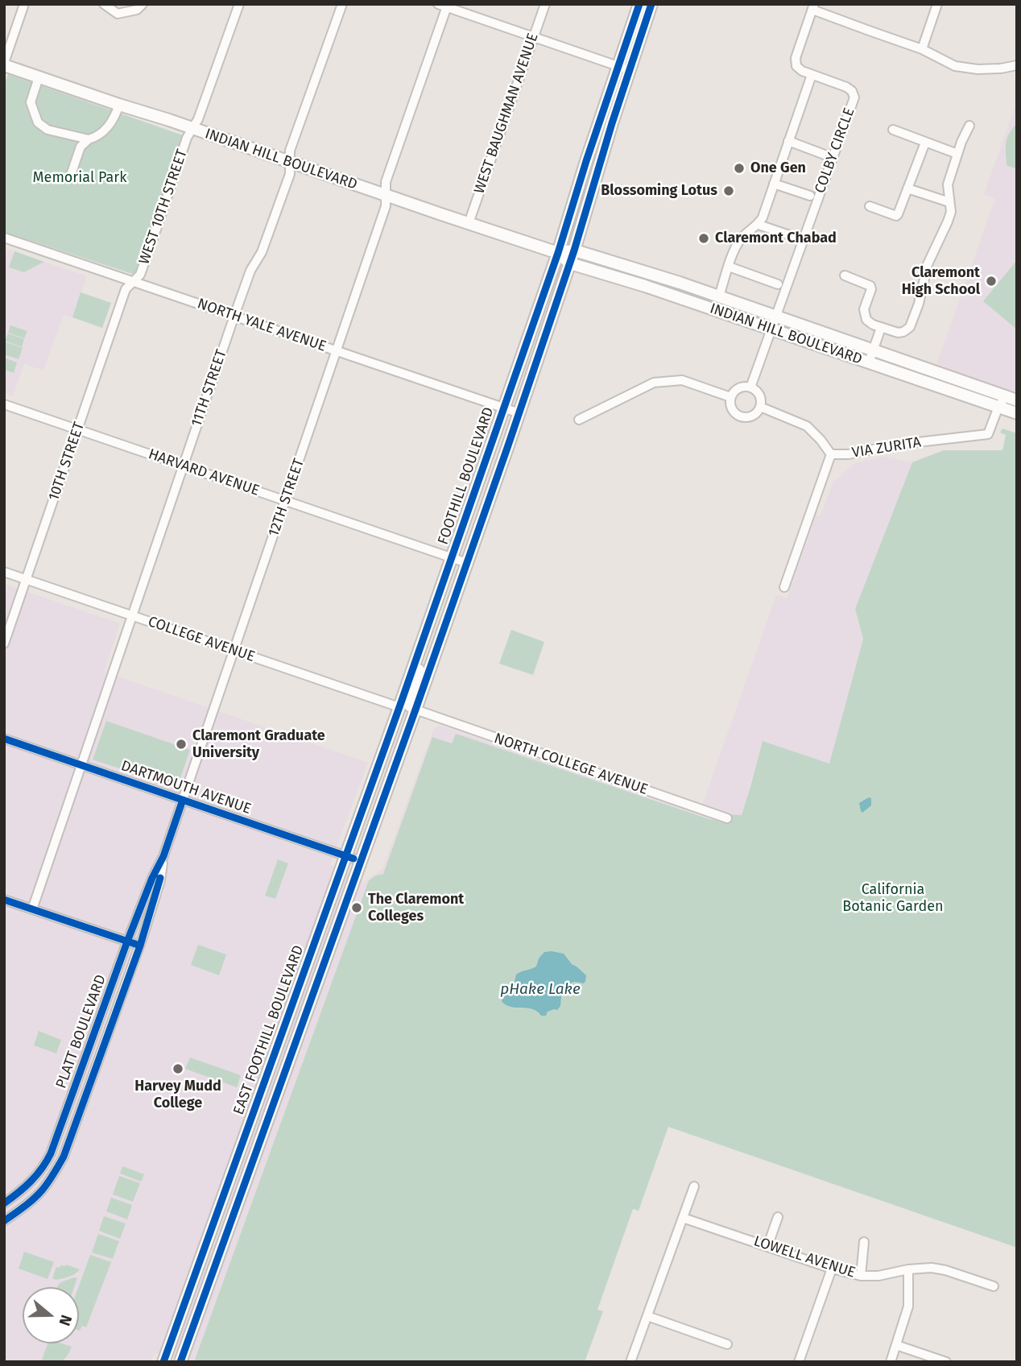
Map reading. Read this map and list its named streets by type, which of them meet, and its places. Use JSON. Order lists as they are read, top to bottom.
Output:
{
  "streets": {
    "main road": ["INDIAN HILL BOULEVARD", "FOOTHILL BOULEVARD", "EAST FOOTHILL BOULEVARD"],
    "street": [
      "WEST BAUGHMAN AVENUE",
      "COLBY CIRCLE",
      "WEST 10TH STREET",
      "NORTH YALE AVENUE",
      "11TH STREET",
      "VIA ZURITA",
      "10TH STREET",
      "HARVARD AVENUE",
      "12TH STREET",
      "COLLEGE AVENUE",
      "NORTH COLLEGE AVENUE",
      "DARTMOUTH AVENUE",
      "PLATT BOULEVARD",
      "LOWELL AVENUE"
    ]
  },
  "crossings": [
    ["WEST BAUGHMAN AVENUE", "INDIAN HILL BOULEVARD"],
    ["COLBY CIRCLE", "INDIAN HILL BOULEVARD"],
    ["INDIAN HILL BOULEVARD", "WEST 10TH STREET"],
    ["INDIAN HILL BOULEVARD", "11TH STREET"],
    ["INDIAN HILL BOULEVARD", "VIA ZURITA"],
    ["INDIAN HILL BOULEVARD", "FOOTHILL BOULEVARD"],
    ["INDIAN HILL BOULEVARD", "12TH STREET"],
    ["WEST 10TH STREET", "NORTH YALE AVENUE"],
    ["WEST 10TH STREET", "10TH STREET"],
    ["NORTH YALE AVENUE", "11TH STREET"],
    ["NORTH YALE AVENUE", "10TH STREET"],
    ["NORTH YALE AVENUE", "FOOTHILL BOULEVARD"],
    ["NORTH YALE AVENUE", "12TH STREET"],
    ["11TH STREET", "HARVARD AVENUE"],
    ["11TH STREET", "COLLEGE AVENUE"],
    ["11TH STREET", "DARTMOUTH AVENUE"],
    ["10TH STREET", "HARVARD AVENUE"],
    ["10TH STREET", "COLLEGE AVENUE"],
    ["HARVARD AVENUE", "FOOTHILL BOULEVARD"],
    ["HARVARD AVENUE", "12TH STREET"],
    ["FOOTHILL BOULEVARD", "COLLEGE AVENUE"],
    ["FOOTHILL BOULEVARD", "NORTH COLLEGE AVENUE"],
    ["FOOTHILL BOULEVARD", "EAST FOOTHILL BOULEVARD"],
    ["12TH STREET", "COLLEGE AVENUE"],
    ["12TH STREET", "DARTMOUTH AVENUE"],
    ["12TH STREET", "PLATT BOULEVARD"],
    ["COLLEGE AVENUE", "EAST FOOTHILL BOULEVARD"],
    ["NORTH COLLEGE AVENUE", "EAST FOOTHILL BOULEVARD"],
    ["DARTMOUTH AVENUE", "EAST FOOTHILL BOULEVARD"],
    ["DARTMOUTH AVENUE", "PLATT BOULEVARD"]
  ],
  "water": ["pHake Lake"],
  "parks": ["Memorial Park", "California Botanic Garden"],
  "places": [
    "One Gen",
    "Blossoming Lotus",
    "Claremont Chabad",
    "Claremont High School",
    "Claremont Graduate University",
    "The Claremont Colleges",
    "Harvey Mudd College"
  ],
  "north": "right"
}
